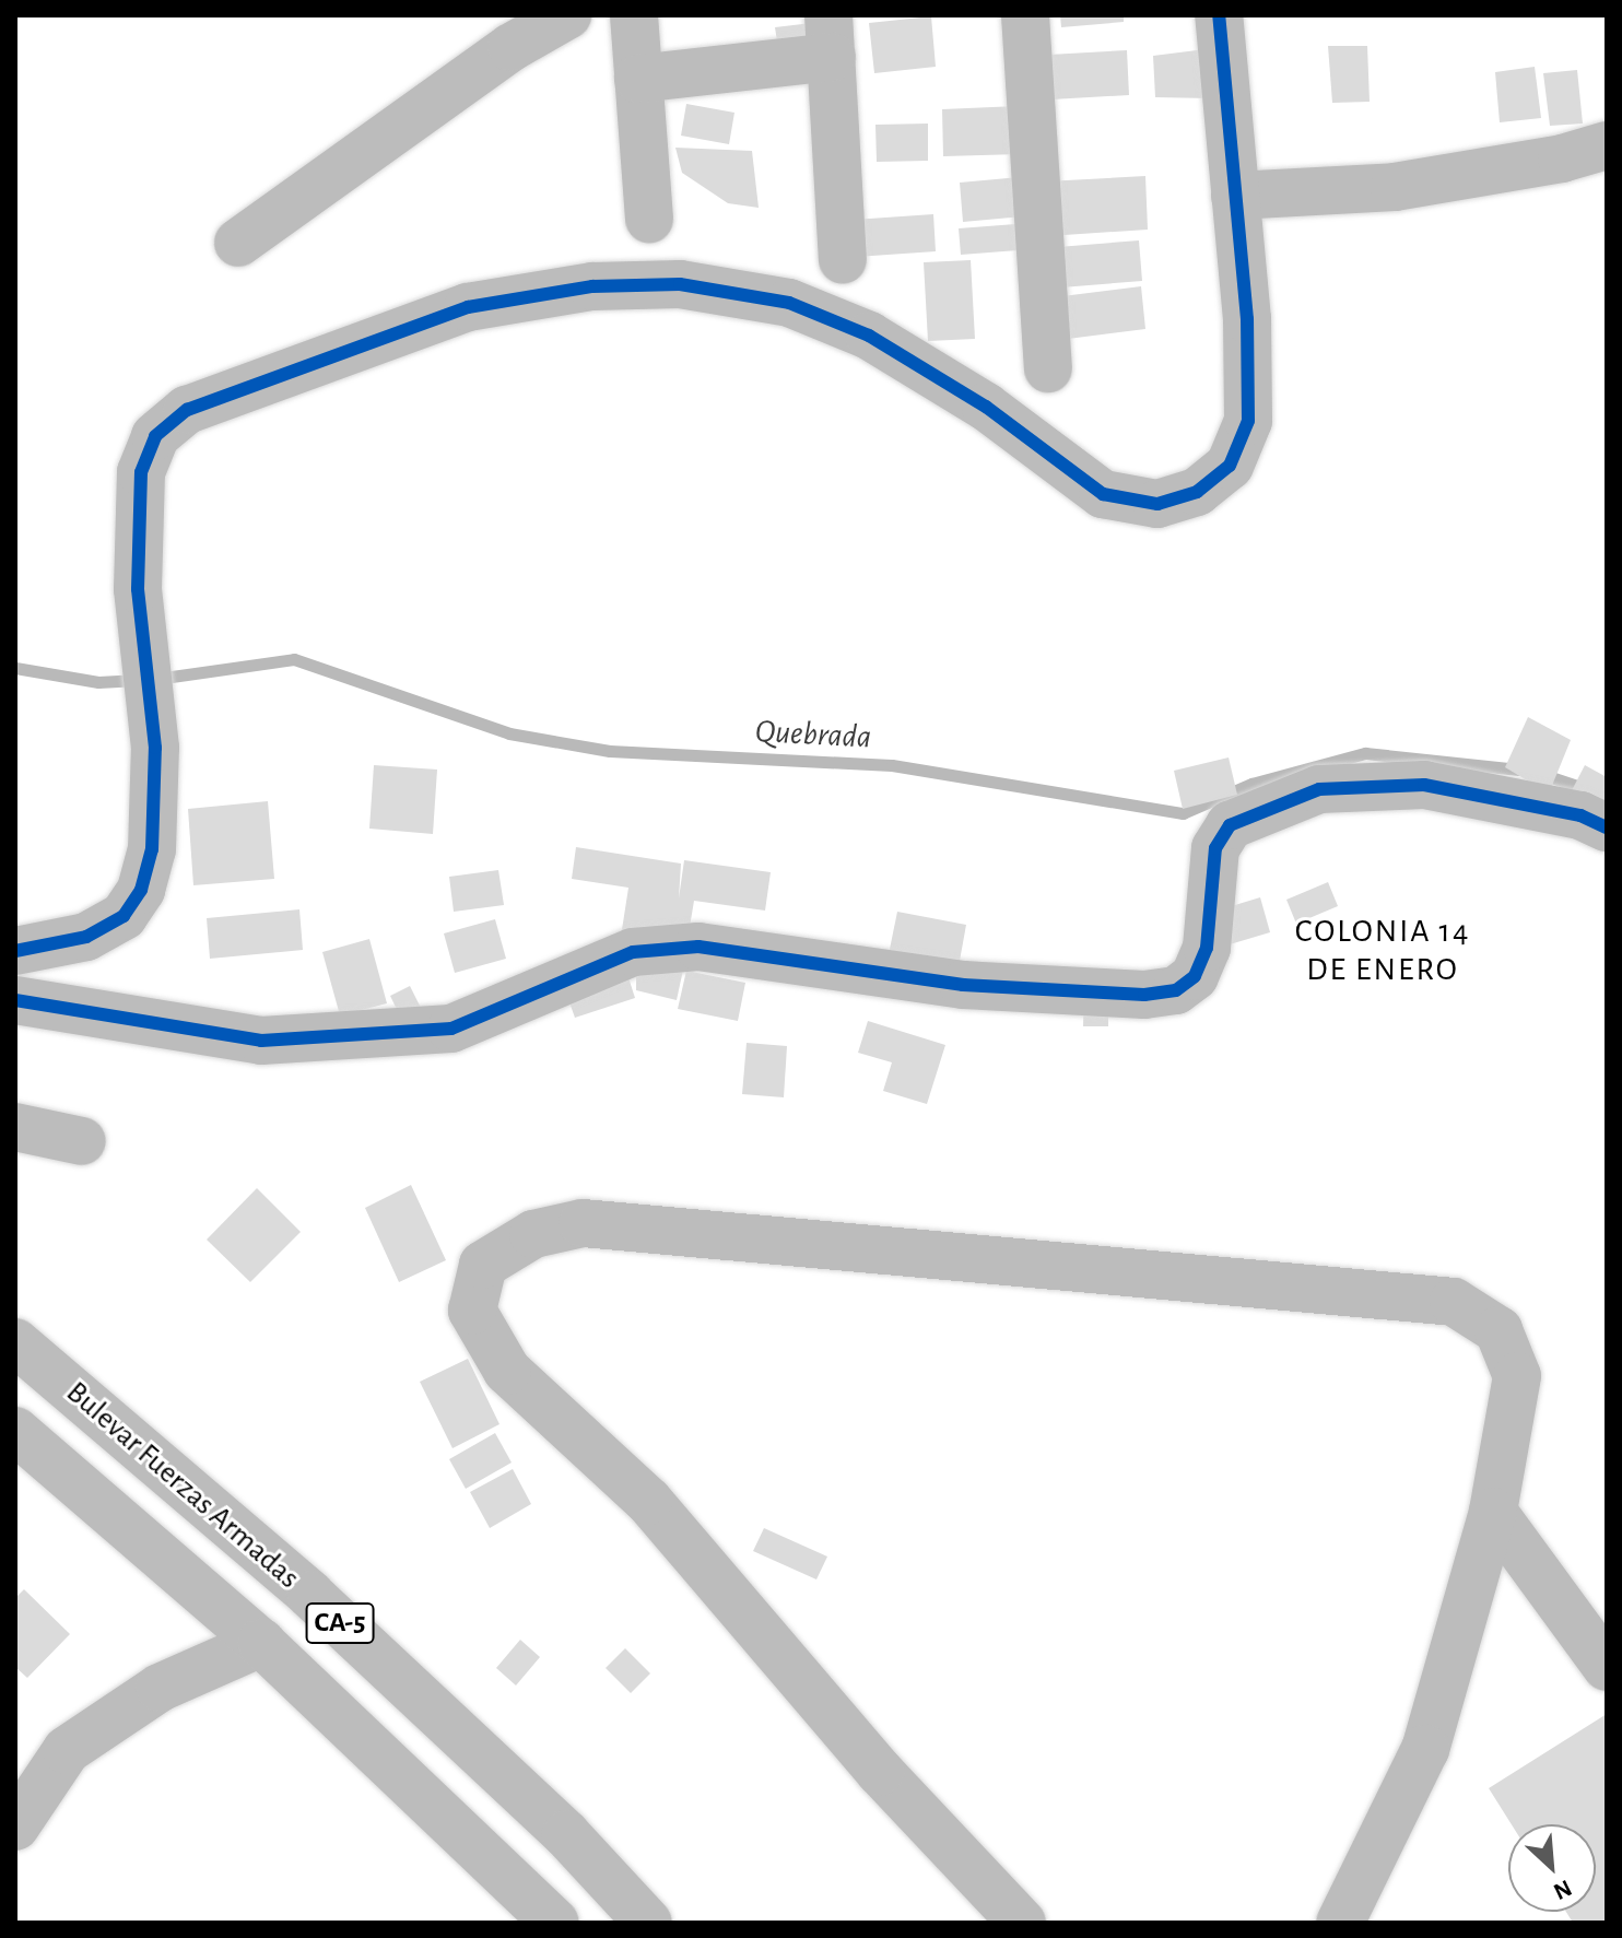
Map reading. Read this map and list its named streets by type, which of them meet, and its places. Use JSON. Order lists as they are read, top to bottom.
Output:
{
  "streets": {
    "main road": ["Bulevar Fuerzas Armadas", "CA-5"]
  },
  "districts": ["COLONIA 14 DE ENERO"],
  "water": ["Quebrada"],
  "north": "bottom right"
}
